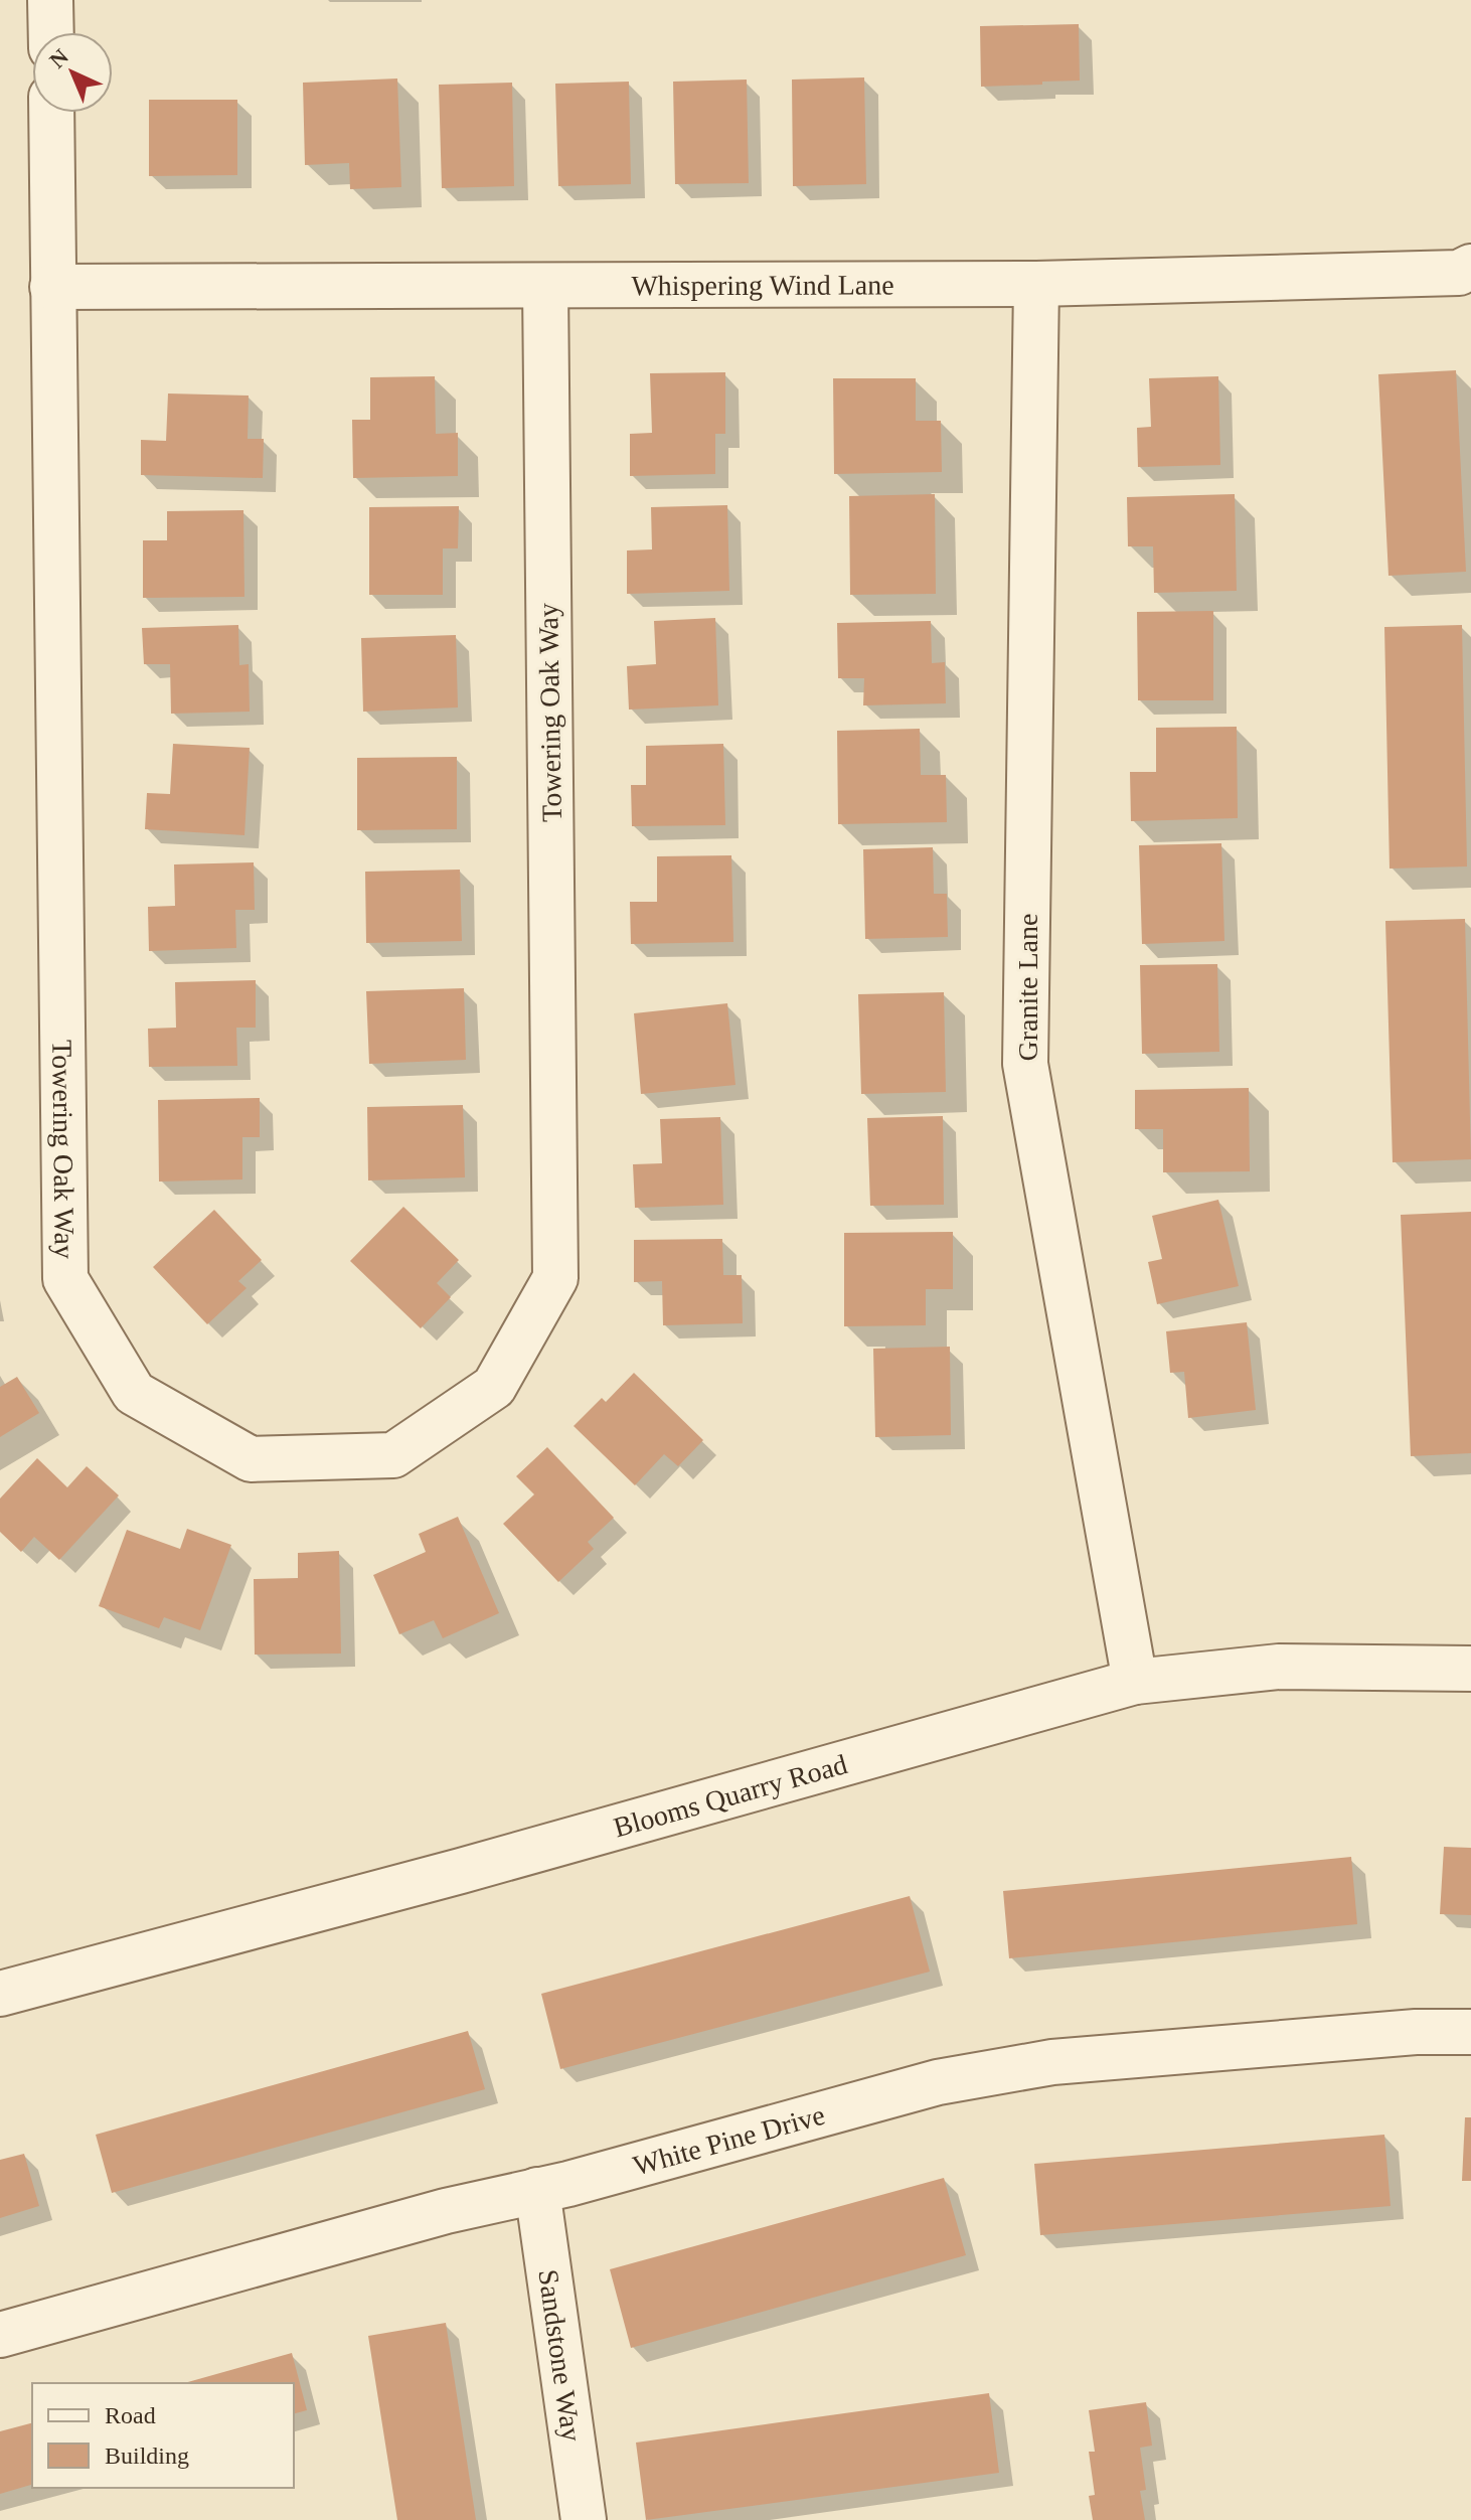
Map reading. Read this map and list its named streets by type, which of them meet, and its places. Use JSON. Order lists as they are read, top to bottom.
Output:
{
  "streets": {
    "street": [
      "Whispering Wind Lane",
      "Towering Oak Way",
      "Granite Lane",
      "Blooms Quarry Road",
      "White Pine Drive",
      "Sandstone Way"
    ]
  },
  "crossings": [
    ["Whispering Wind Lane", "Towering Oak Way"],
    ["Whispering Wind Lane", "Granite Lane"],
    ["Granite Lane", "Blooms Quarry Road"],
    ["White Pine Drive", "Sandstone Way"]
  ],
  "legend": ["Road", "Building"],
  "north": "top left"
}
